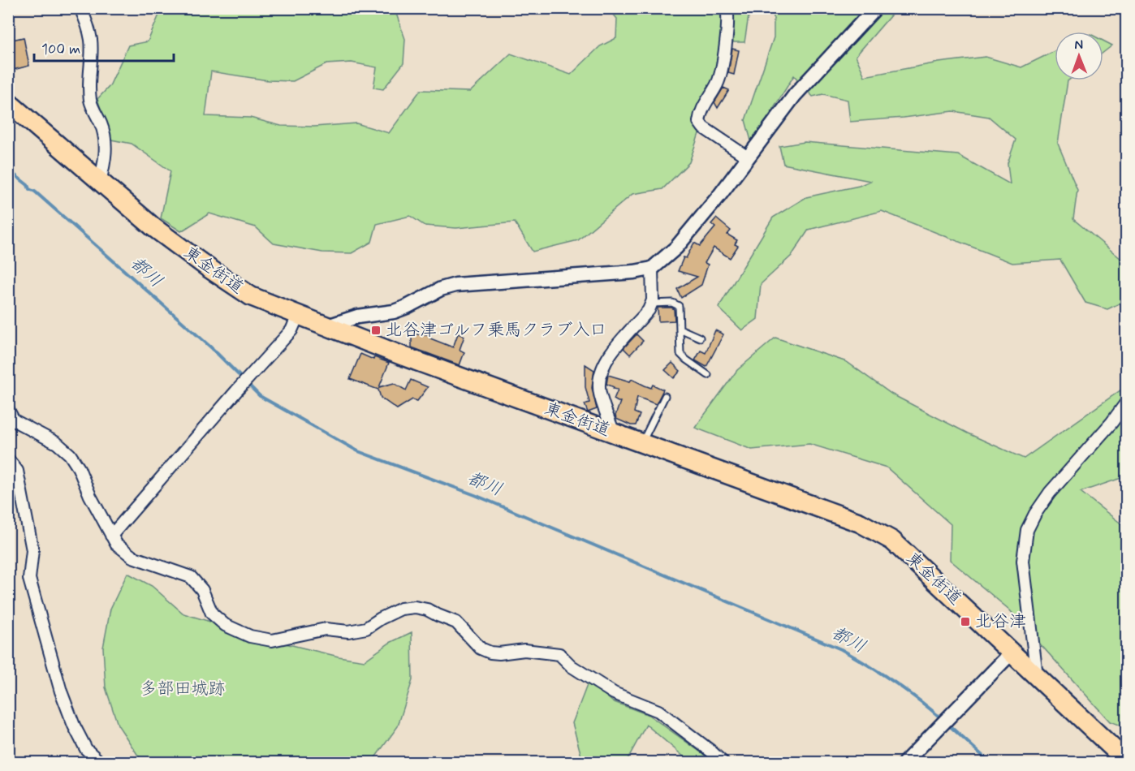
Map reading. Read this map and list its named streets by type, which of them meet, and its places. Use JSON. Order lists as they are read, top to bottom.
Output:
{
  "streets": {
    "highway": ["東金街道"]
  },
  "water": ["都川"],
  "parks": ["多部田城跡"],
  "places": {
    "transit": ["北谷津ゴルフ乗馬クラブ入口", "北谷津"]
  },
  "scale_bar": "100 m",
  "north": "top"
}
